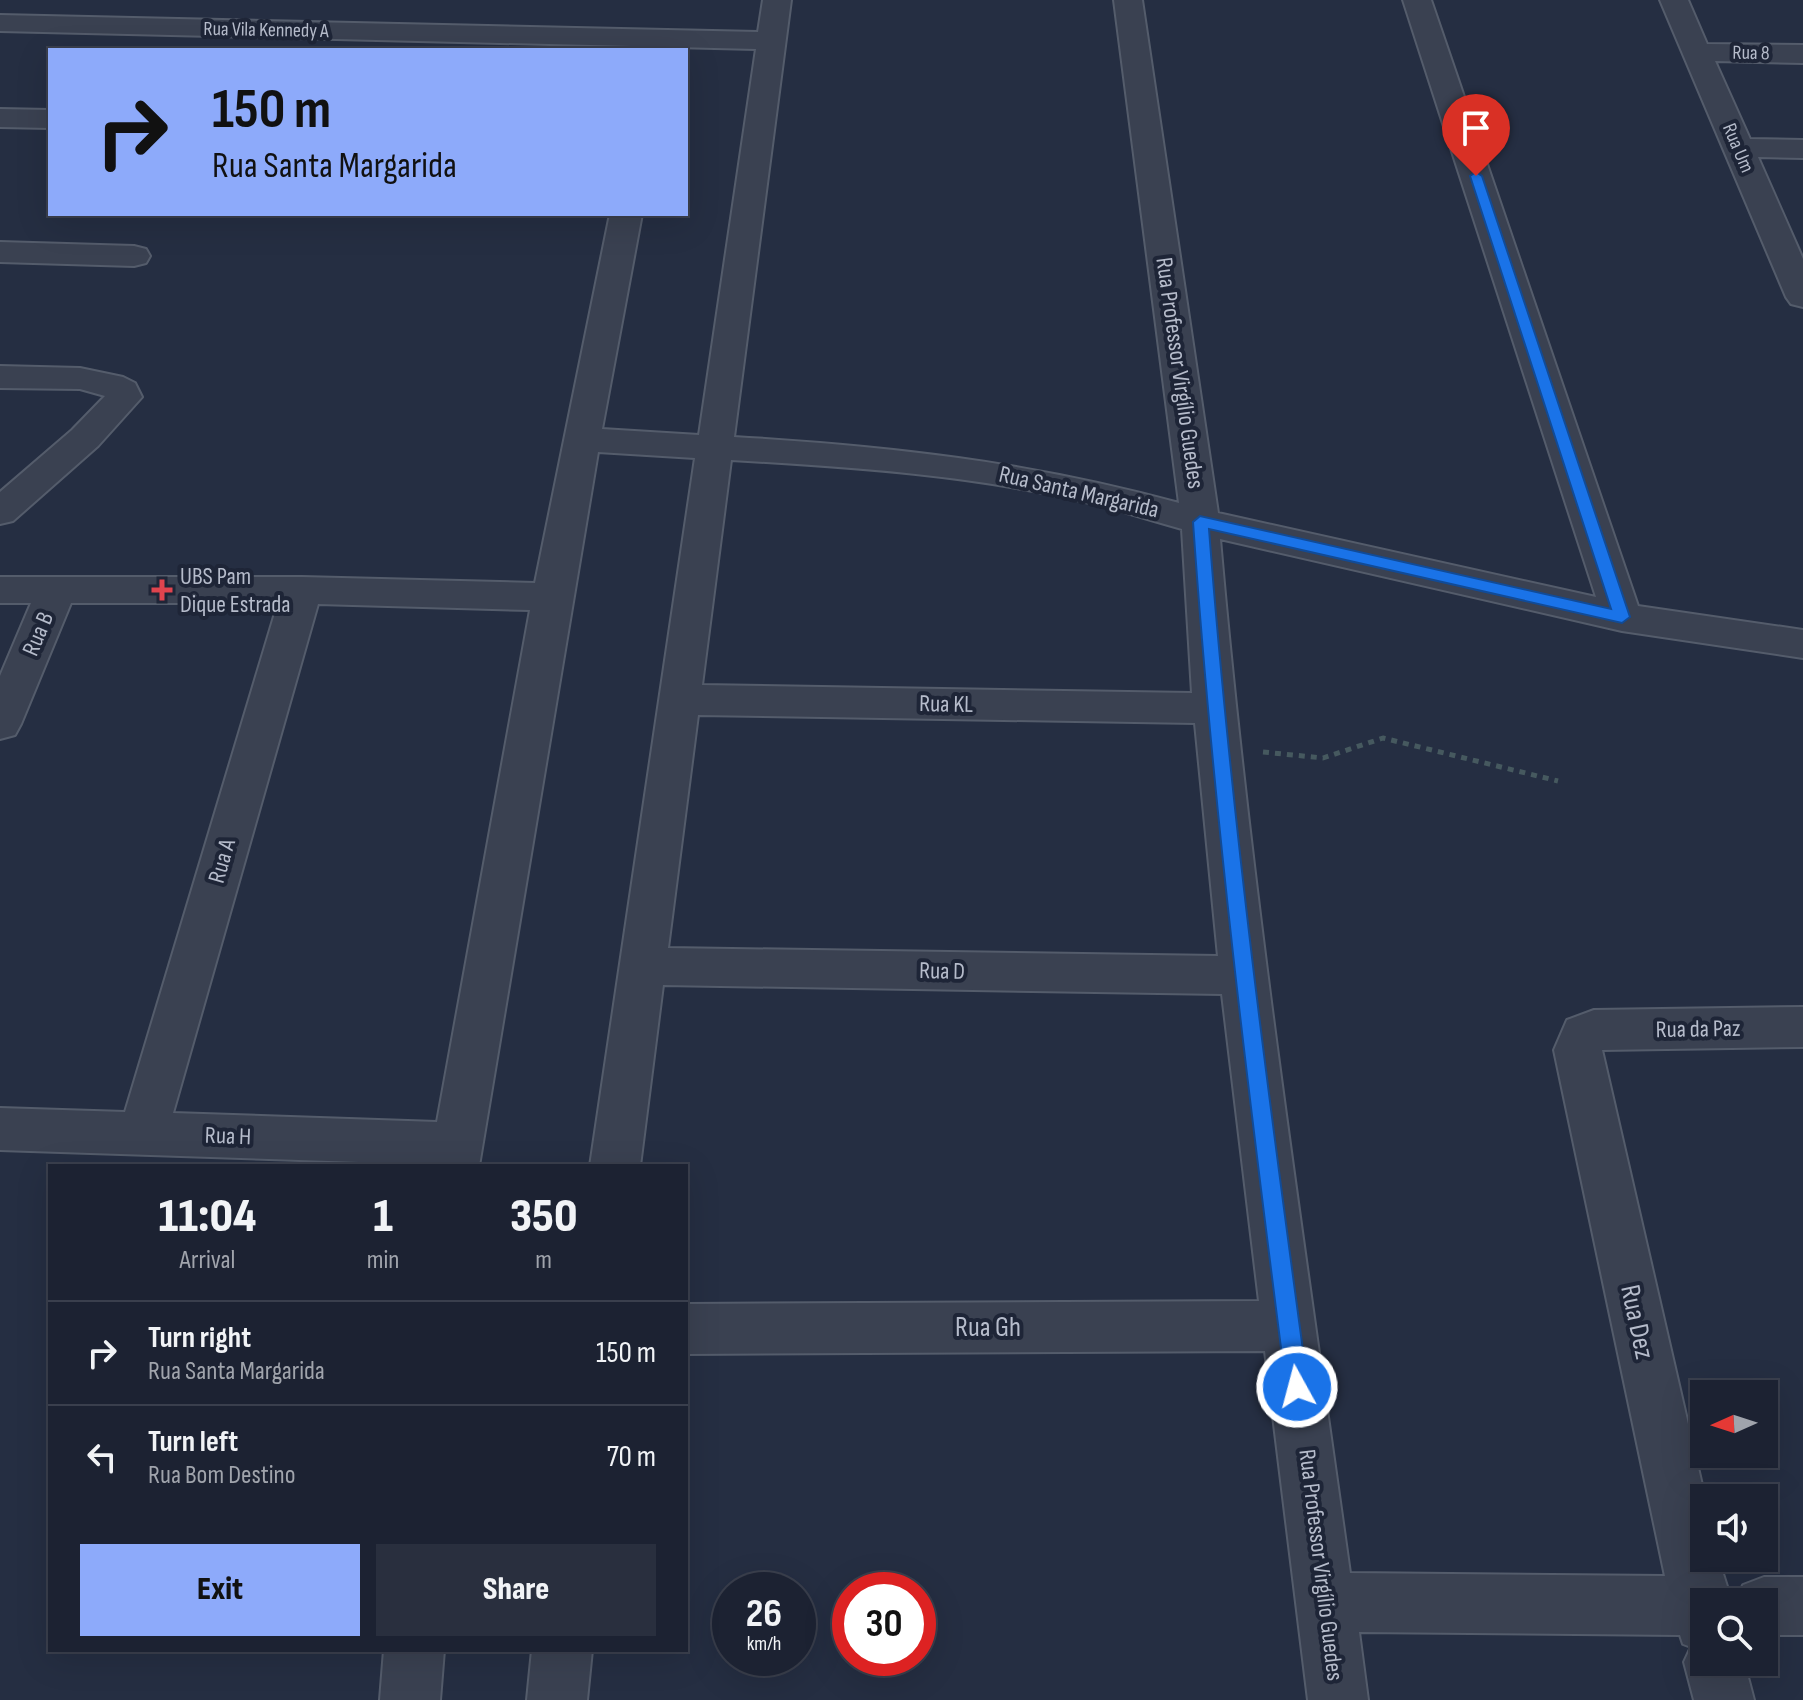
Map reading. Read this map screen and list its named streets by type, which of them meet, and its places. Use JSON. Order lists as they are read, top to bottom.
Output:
{
  "streets": {
    "street": [
      "Rua Vila Kennedy A",
      "Rua 8",
      "Rua Um",
      "Rua Professor Virgílio Guedes",
      "Rua Santa Margarida",
      "Rua B",
      "Rua KL",
      "Rua A",
      "Rua D",
      "Rua da Paz",
      "Rua H",
      "Rua Dez",
      "Rua Gh"
    ]
  },
  "crossings": [
    ["Rua 8", "Rua Um"],
    ["Rua Professor Virgílio Guedes", "Rua Santa Margarida"],
    ["Rua Professor Virgílio Guedes", "Rua KL"],
    ["Rua Professor Virgílio Guedes", "Rua D"],
    ["Rua Professor Virgílio Guedes", "Rua Gh"],
    ["Rua A", "Rua H"],
    ["Rua da Paz", "Rua Dez"]
  ],
  "places": {
    "health": ["UBS Pam Dique Estrada"]
  },
  "north": "left",
  "page": {
    "turn": ["150 m", "Rua Santa Margarida"],
    "eta": [
      "11:04",
      "Arrival",
      "1",
      "min",
      "350",
      "m"
    ],
    "list": [
      {
        "name": "Turn right",
        "note": "Rua Santa Margarida",
        "value": "150 m"
      },
      {
        "name": "Turn left",
        "note": "Rua Bom Destino",
        "value": "70 m"
      }
    ],
    "buttons": ["Exit", "Share"],
    "speed": "26 km/h",
    "limit": "30"
  }
}
